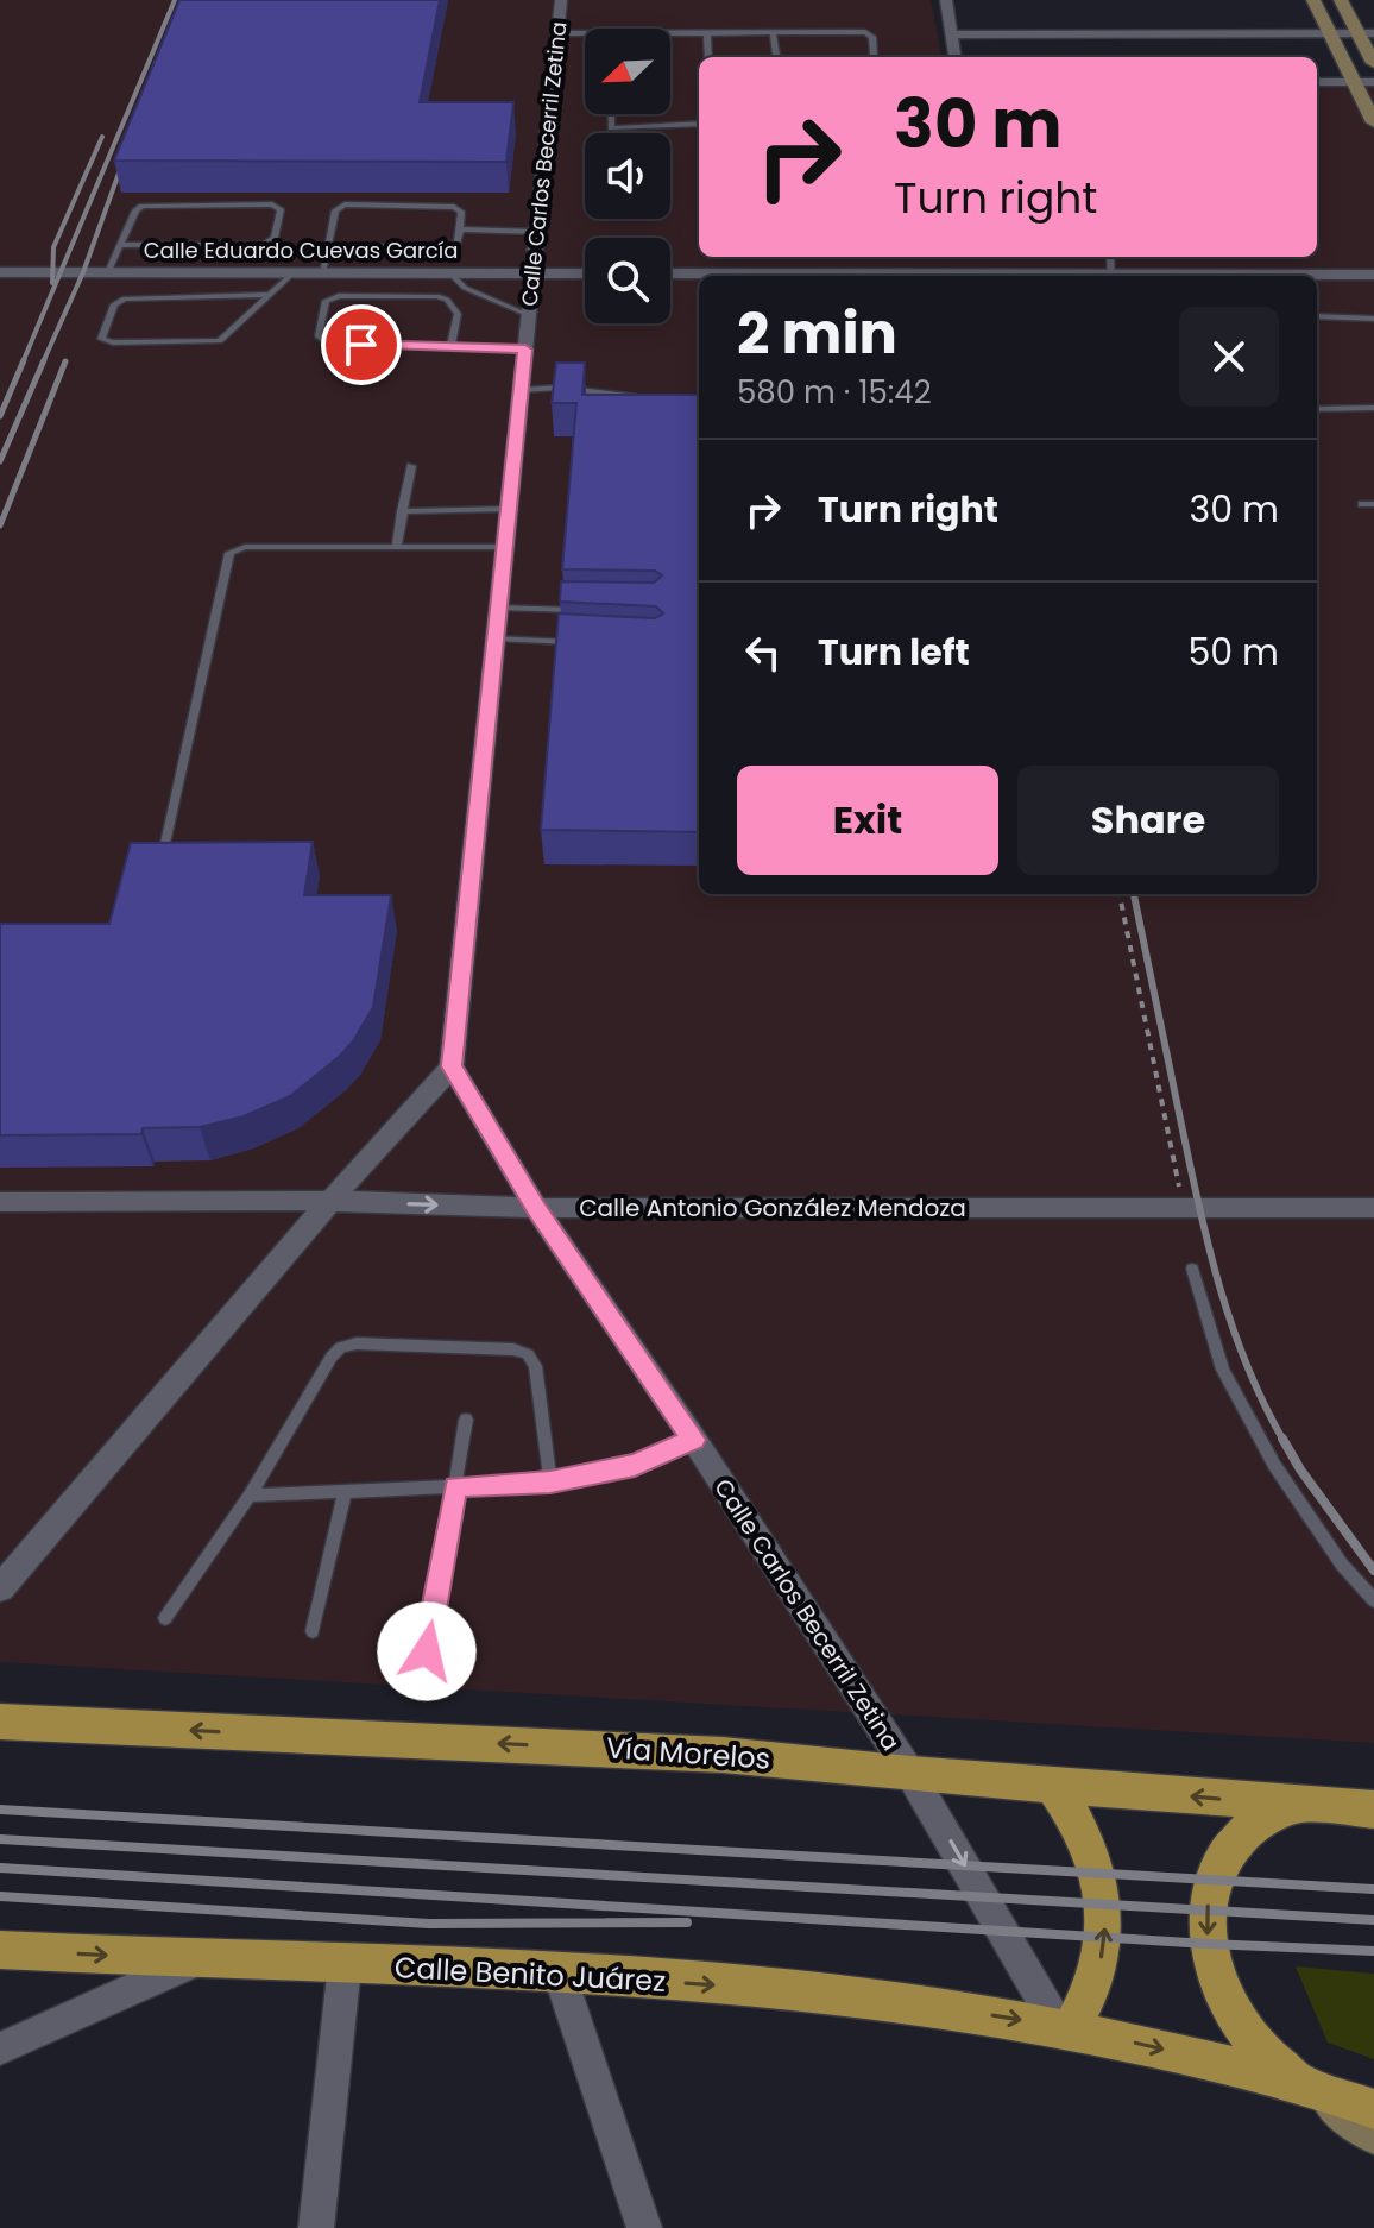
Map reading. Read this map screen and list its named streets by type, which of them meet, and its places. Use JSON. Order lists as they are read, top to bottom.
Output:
{
  "streets": {
    "main road": ["Vía Morelos", "Calle Benito Juárez"],
    "street": ["Calle Carlos Becerril Zetina", "Calle Eduardo Cuevas García", "Calle Antonio González Mendoza"]
  },
  "crossings": [
    ["Calle Carlos Becerril Zetina", "Calle Eduardo Cuevas García"],
    ["Calle Carlos Becerril Zetina", "Calle Antonio González Mendoza"],
    ["Calle Carlos Becerril Zetina", "Vía Morelos"],
    ["Calle Carlos Becerril Zetina", "Calle Benito Juárez"]
  ],
  "one_way": ["Vía Morelos", "Calle Benito Juárez"],
  "north": "bottom left",
  "page": {
    "turn": ["30 m", "Turn right"],
    "heading": ["2 min", "580 m · 15:42"],
    "list": [
      {
        "name": "Turn right",
        "value": "30 m"
      },
      {
        "name": "Turn left",
        "value": "50 m"
      }
    ],
    "buttons": ["Exit", "Share"]
  }
}
